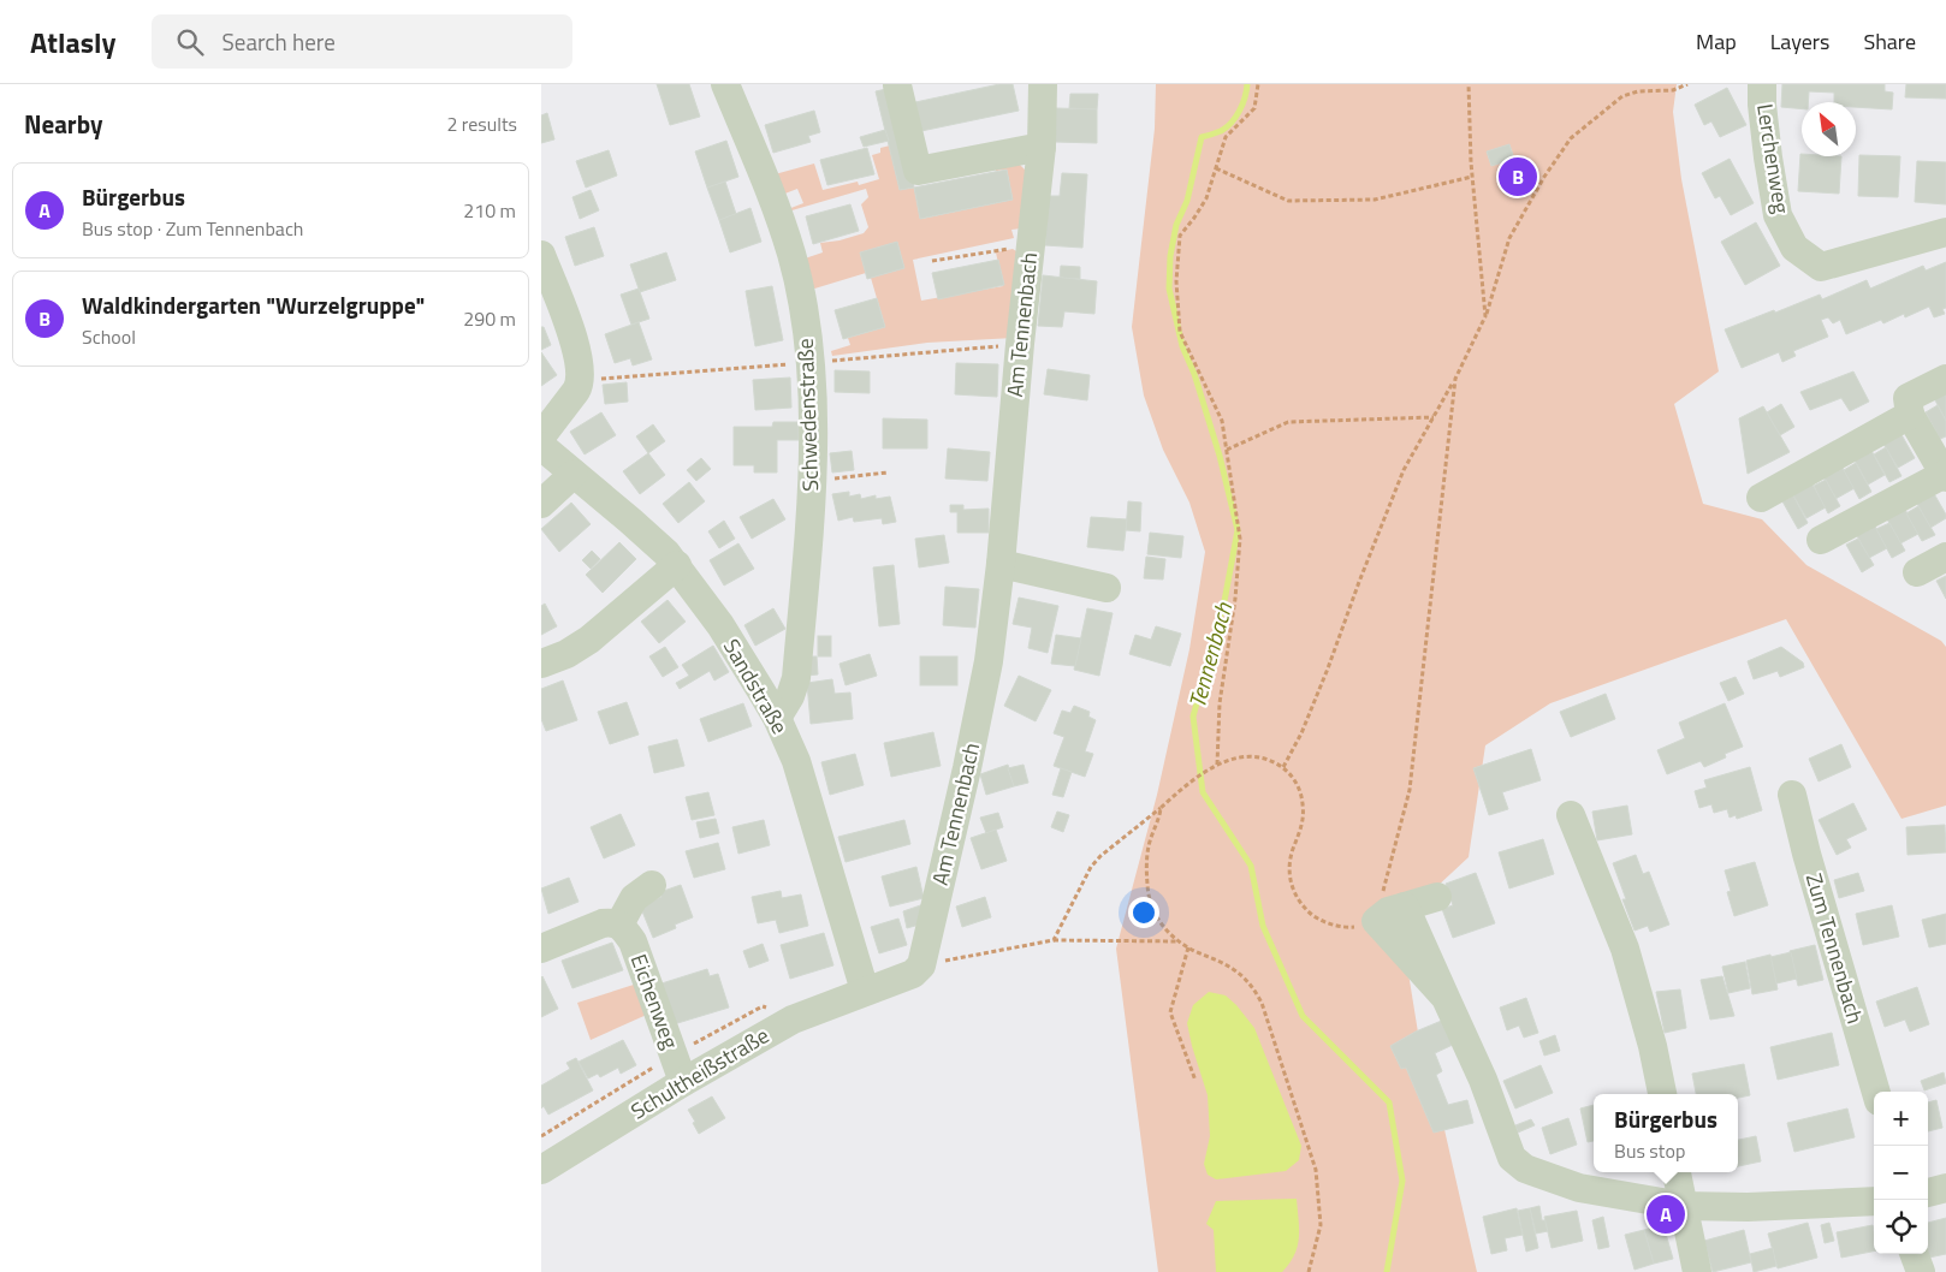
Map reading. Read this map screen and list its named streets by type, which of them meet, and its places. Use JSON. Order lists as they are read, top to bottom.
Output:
{
  "streets": {
    "street": [
      "Lerchenweg",
      "Am Tennenbach",
      "Schwedenstraße",
      "Sandstraße",
      "Zum Tennenbach",
      "Eichenweg",
      "Schultheißstraße"
    ]
  },
  "crossings": [
    ["Schwedenstraße", "Sandstraße"],
    ["Sandstraße", "Schultheißstraße"],
    ["Eichenweg", "Schultheißstraße"]
  ],
  "water": ["Tennenbach"],
  "north": "top left",
  "page": {
    "header": "Atlasly",
    "search": "Search here",
    "nav": ["Map", "Layers", "Share"],
    "heading": ["Nearby", "2 results"],
    "pins": ["B", "A"],
    "list": [
      {
        "mark": "A",
        "name": "Bürgerbus",
        "note": "Bus stop · Zum Tennenbach",
        "value": "210 m"
      },
      {
        "mark": "B",
        "name": "Waldkindergarten \"Wurzelgruppe\"",
        "note": "School",
        "value": "290 m"
      }
    ],
    "map_buttons": ["+", "−"],
    "popup": ["Bürgerbus", "Bus stop"]
  }
}
